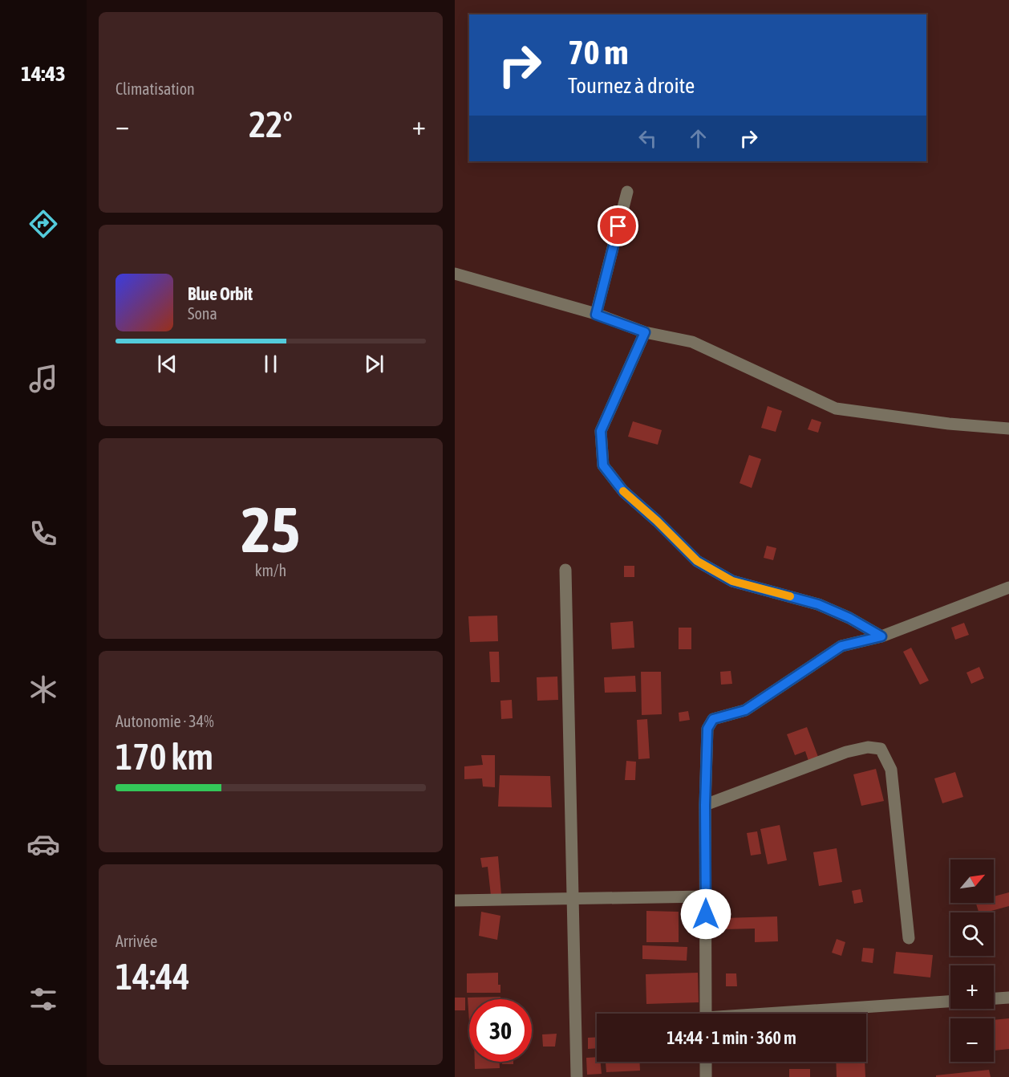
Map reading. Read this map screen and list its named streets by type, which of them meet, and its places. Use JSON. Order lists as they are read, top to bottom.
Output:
{
  "north": "top right",
  "page": {
    "tabs": "14:43",
    "tile": [
      "Climatisation",
      ["25", "km/h"],
      ["Autonomie · 34%", "170 km"],
      ["Arrivée", "14:44"]
    ],
    "turn": ["70 m", "Tournez à droite"],
    "heat": ["−", "22°", "+"],
    "song": ["Blue Orbit", "Sona"],
    "map_buttons": ["+", "−"],
    "limit": "30",
    "trip": "14:44 · 1 min · 360 m"
  }
}
